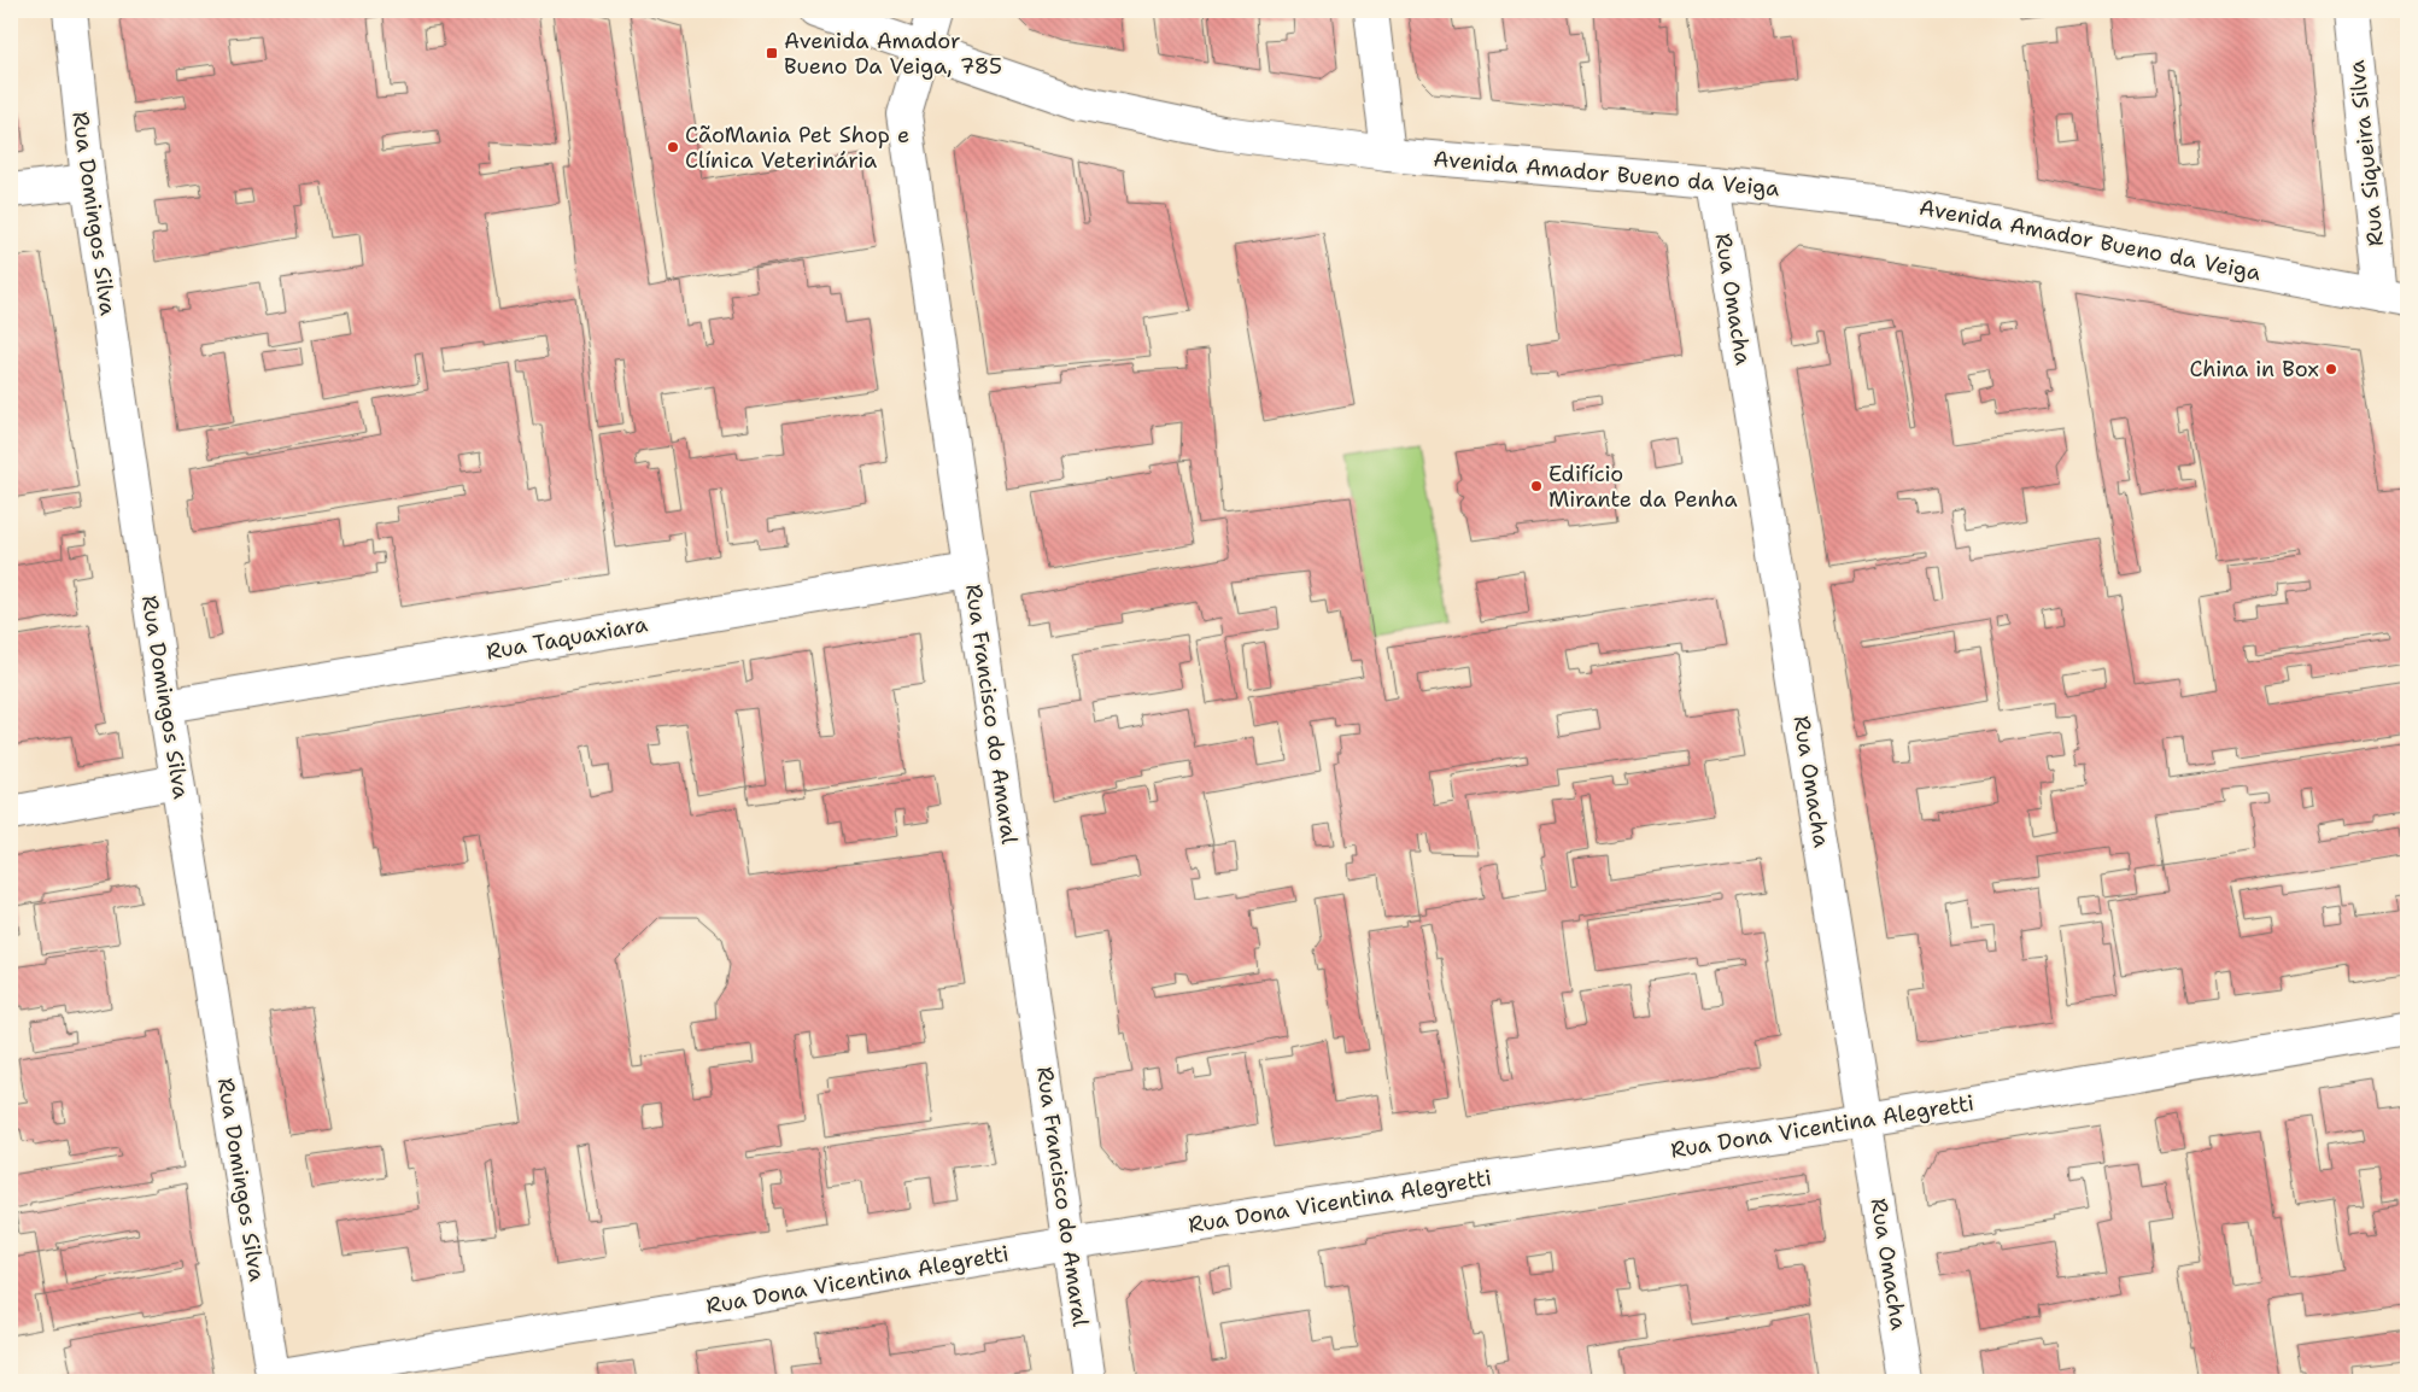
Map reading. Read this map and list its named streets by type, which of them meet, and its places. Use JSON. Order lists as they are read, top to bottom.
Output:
{
  "streets": {
    "street": [
      "Rua Siqueira Silva",
      "Avenida Amador Bueno da Veiga",
      "Rua Domingos Silva",
      "Rua Omacha",
      "Rua Taquaxiara",
      "Rua Francisco do Amaral",
      "Rua Dona Vicentina Alegretti"
    ]
  },
  "crossings": [
    ["Rua Siqueira Silva", "Avenida Amador Bueno da Veiga"],
    ["Avenida Amador Bueno da Veiga", "Rua Omacha"],
    ["Avenida Amador Bueno da Veiga", "Rua Francisco do Amaral"],
    ["Rua Domingos Silva", "Rua Taquaxiara"],
    ["Rua Domingos Silva", "Rua Dona Vicentina Alegretti"],
    ["Rua Omacha", "Rua Dona Vicentina Alegretti"],
    ["Rua Taquaxiara", "Rua Francisco do Amaral"],
    ["Rua Francisco do Amaral", "Rua Dona Vicentina Alegretti"]
  ],
  "places": {
    "transit": ["Avenida Amador Bueno Da Veiga, 785"],
    "other": ["CãoMania Pet Shop e Clínica Veterinária", "China in Box", "Edifício Mirante da Penha"]
  }
}
